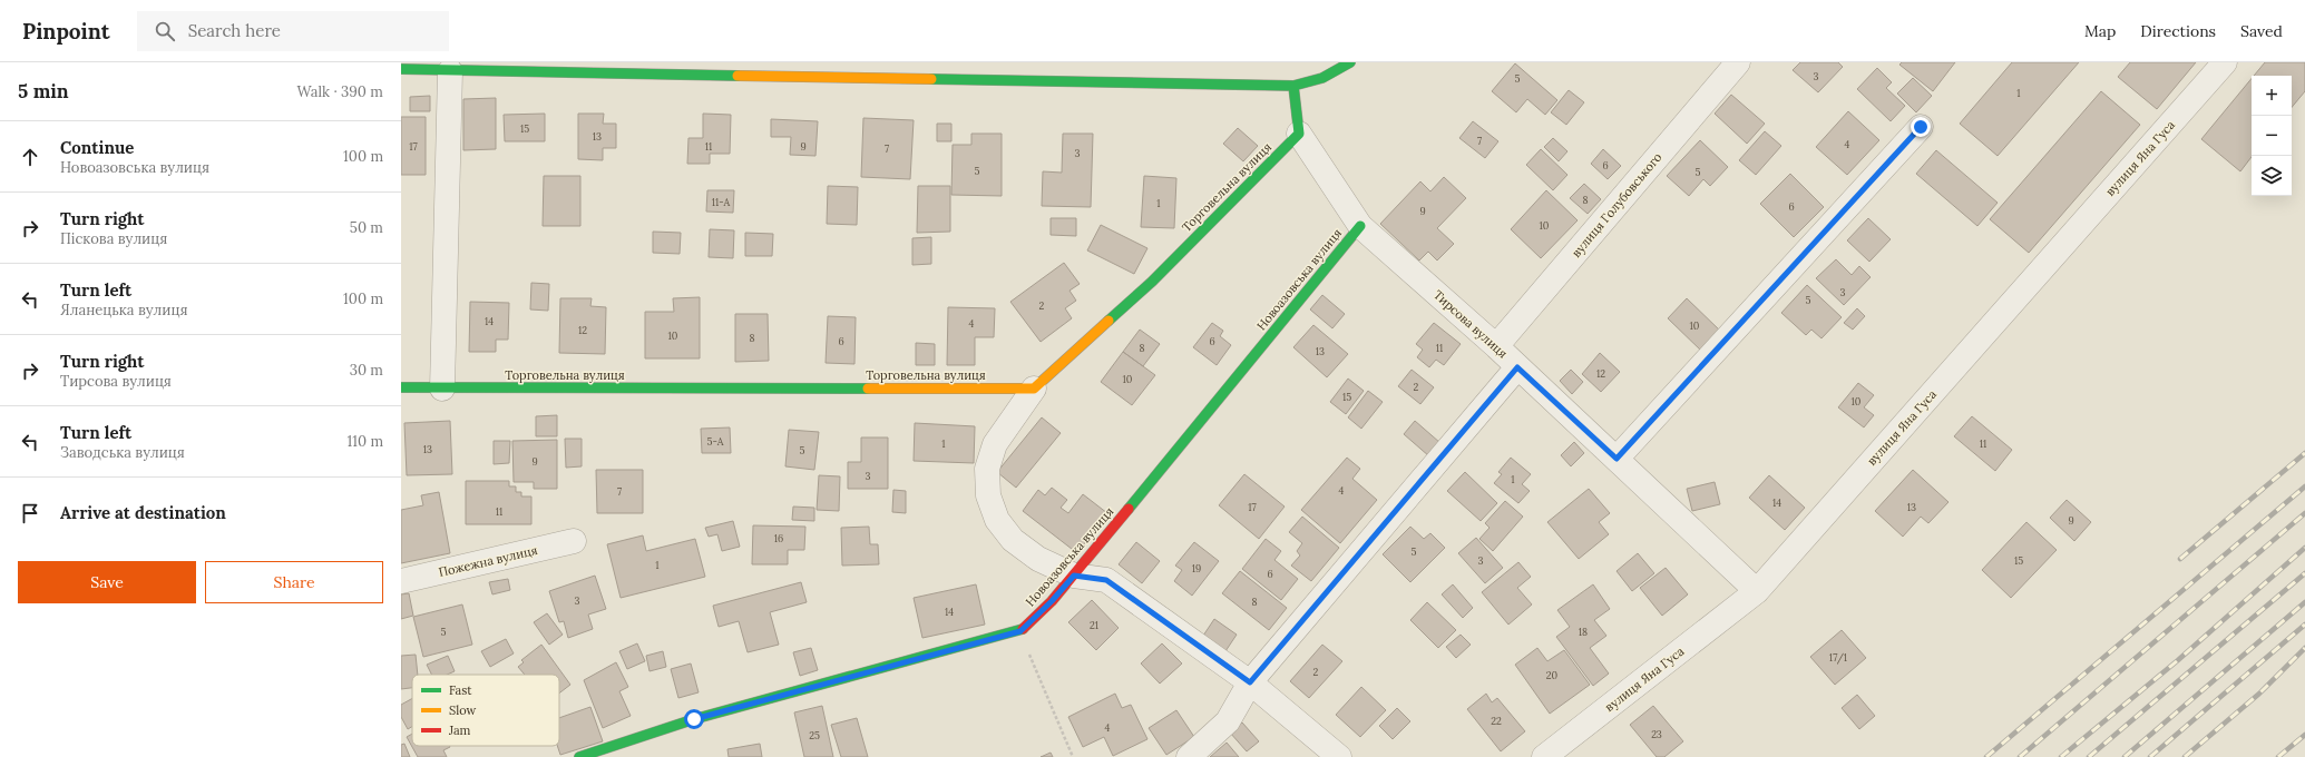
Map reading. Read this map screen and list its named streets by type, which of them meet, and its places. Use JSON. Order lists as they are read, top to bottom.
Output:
{
  "streets": {
    "street": [
      "вулиця Яна Гуса",
      "Торговельна вулиця",
      "вулиця Голубовського",
      "Новоазовська вулиця",
      "Тирсова вулиця",
      "Пожежна вулиця"
    ]
  },
  "crossings": [
    ["вулиця Яна Гуса", "Тирсова вулиця"],
    ["Торговельна вулиця", "Тирсова вулиця"],
    ["вулиця Голубовського", "Тирсова вулиця"],
    ["Новоазовська вулиця", "Тирсова вулиця"]
  ],
  "house_numbers": [
    "3",
    "5",
    "1",
    "15",
    "13",
    "7",
    "4",
    "17",
    "11",
    "9",
    "7",
    "3",
    "6",
    "5",
    "5",
    "8",
    "11-А",
    "1",
    "6",
    "9",
    "10",
    "3",
    "5",
    "2",
    "14",
    "4",
    "10",
    "12",
    "10",
    "8",
    "6",
    "6",
    "8",
    "11",
    "13",
    "12",
    "10",
    "2",
    "15",
    "10",
    "5-А",
    "1",
    "11",
    "13",
    "5",
    "9",
    "3",
    "1",
    "4",
    "7",
    "14",
    "17",
    "13",
    "11",
    "9",
    "16",
    "5",
    "3",
    "15",
    "1",
    "19",
    "6",
    "3",
    "8",
    "14",
    "21",
    "5",
    "18",
    "17/1",
    "2",
    "20",
    "22",
    "4",
    "23",
    "25"
  ],
  "legend": ["Fast", "Slow", "Jam"],
  "page": {
    "header": "Pinpoint",
    "search": "Search here",
    "nav": ["Map", "Directions", "Saved"],
    "heading": ["5 min", "Walk · 390 m"],
    "map_buttons": ["+", "−"],
    "list": [
      ["Continue", "Новоазовська вулиця", "100 m"],
      ["Turn right", "Піскова вулиця", "50 m"],
      ["Turn left", "Яланецька вулиця", "100 m"],
      ["Turn right", "Тирсова вулиця", "30 m"],
      ["Turn left", "Заводська вулиця", "110 m"],
      "Arrive at destination"
    ],
    "buttons": ["Save", "Share"]
  }
}
